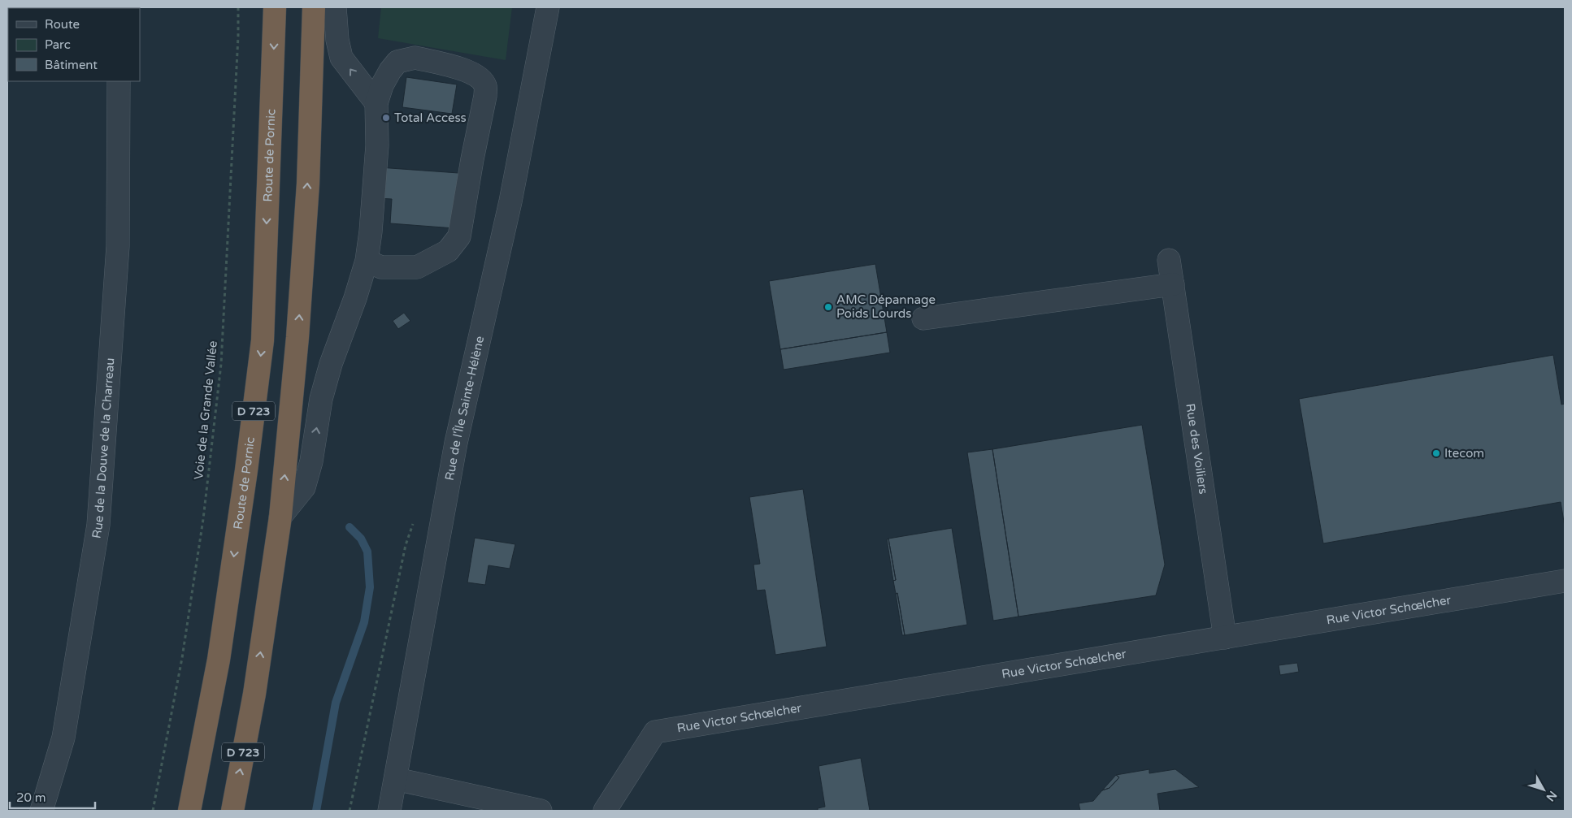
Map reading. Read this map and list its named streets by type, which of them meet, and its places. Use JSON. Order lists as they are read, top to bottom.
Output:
{
  "streets": {
    "highway": ["Route de Pornic", "D 723"],
    "street": [
      "Rue de l'Île Sainte-Hélène",
      "Rue de la Douve de la Charreau",
      "Rue des Voiliers",
      "Rue Victor Schœlcher"
    ],
    "path": ["Voie de la Grande Vallée"]
  },
  "crossings": [
    ["Rue des Voiliers", "Rue Victor Schœlcher"]
  ],
  "places": ["Total Access", "AMC Dépannage Poids Lourds", "Itecom"],
  "legend": ["Route", "Parc", "Bâtiment"],
  "scale_bar": "20 m",
  "north": "bottom right"
}
